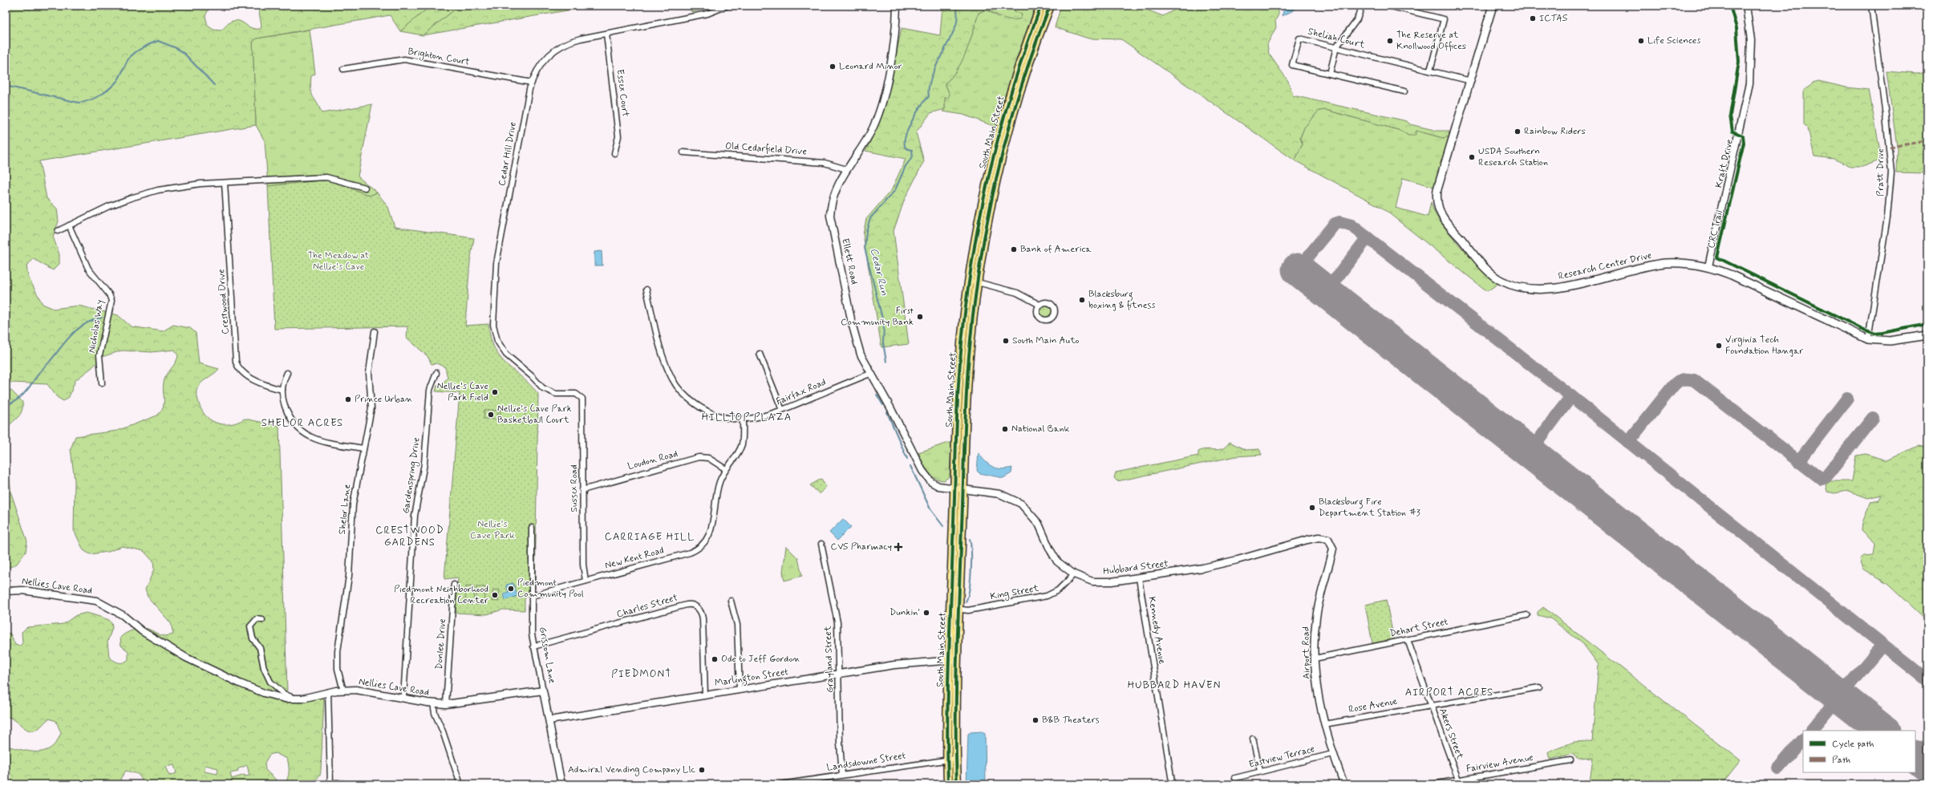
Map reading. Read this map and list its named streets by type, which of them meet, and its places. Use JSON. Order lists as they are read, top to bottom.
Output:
{
  "streets": {
    "main road": ["South Main Street", "Research Center Drive"],
    "street": [
      "Sheliah Court",
      "Brighton Court",
      "Essex Court",
      "Old Cedarfield Drive",
      "Cedar Hill Drive",
      "Kraft Drive",
      "Pratt Drive",
      "Ellett Road",
      "Crestwood Drive",
      "Nicholas Way",
      "Fairfax Road",
      "Loudon Road",
      "Gardenspring Drive",
      "Sussex Road",
      "Shelor Lane",
      "New Kent Road",
      "Hubbard Street",
      "Nellies Cave Road",
      "King Street",
      "Charles Street",
      "Dehart Street",
      "Kennedy Avenue",
      "Donlee Drive",
      "Airport Road",
      "Grissom Lane",
      "Grayland Street",
      "Marlington Street",
      "Rose Avenue",
      "Akers Street",
      "Eastview Terrace",
      "Landsdowne Street",
      "Fairview Avenue"
    ],
    "cycle path": ["CRC Trail"]
  },
  "crossings": [
    ["Sheliah Court", "Research Center Drive"],
    ["Brighton Court", "Cedar Hill Drive"],
    ["Essex Court", "Cedar Hill Drive"],
    ["South Main Street", "Ellett Road"],
    ["South Main Street", "Hubbard Street"],
    ["South Main Street", "King Street"],
    ["South Main Street", "Marlington Street"],
    ["South Main Street", "Landsdowne Street"],
    ["Old Cedarfield Drive", "Ellett Road"],
    ["Cedar Hill Drive", "Sussex Road"],
    ["Kraft Drive", "Research Center Drive"],
    ["Pratt Drive", "Research Center Drive"],
    ["Ellett Road", "Fairfax Road"],
    ["Ellett Road", "Hubbard Street"],
    ["Fairfax Road", "New Kent Road"],
    ["Loudon Road", "Sussex Road"],
    ["Loudon Road", "New Kent Road"],
    ["Gardenspring Drive", "Nellies Cave Road"],
    ["Sussex Road", "New Kent Road"],
    ["Shelor Lane", "Nellies Cave Road"],
    ["New Kent Road", "Grissom Lane"],
    ["Hubbard Street", "King Street"],
    ["Hubbard Street", "Kennedy Avenue"],
    ["Hubbard Street", "Airport Road"],
    ["Nellies Cave Road", "Donlee Drive"],
    ["Nellies Cave Road", "Grissom Lane"],
    ["Charles Street", "Grissom Lane"],
    ["Charles Street", "Marlington Street"],
    ["Dehart Street", "Airport Road"],
    ["Dehart Street", "Akers Street"],
    ["Airport Road", "Rose Avenue"],
    ["Airport Road", "Eastview Terrace"],
    ["Grissom Lane", "Marlington Street"],
    ["Grayland Street", "Marlington Street"],
    ["Grayland Street", "Landsdowne Street"],
    ["Rose Avenue", "Akers Street"],
    ["Akers Street", "Fairview Avenue"]
  ],
  "districts": [
    "HILLTOP PLAZA",
    "SHELOR ACRES",
    "CRESTWOOD GARDENS",
    "CARRIAGE HILL",
    "PIEDMONT",
    "HUBBARD HAVEN",
    "AIRPORT ACRES"
  ],
  "water": ["Cedar Run"],
  "parks": ["The Meadow at Nellie's Cave", "Nellie's Cave Park"],
  "places": {
    "other": [
      "ICTAS",
      "The Reserve at Knollwood Offices",
      "Life Sciences",
      "Leonard Minor",
      "Rainbow Riders",
      "USDA Southern Research Station",
      "Bank of America",
      "Blacksburg boxing & fitness",
      "First Community Bank",
      "South Main Auto",
      "Virginia Tech Foundation Hangar",
      "Nellie's Cave Park Field",
      "Prince Urban",
      "Nellie's Cave Park Basketball Court",
      "National Bank",
      "Blacksburg Fire Department Station #3",
      "Piedmont Community Pool",
      "Piedmont Neighborhood Recreation Center",
      "Dunkin'",
      "Ode to Jeff Gordon",
      "B&B Theaters",
      "Admiral Vending Company Llc"
    ],
    "health": ["CVS Pharmacy"]
  },
  "legend": ["Cycle path", "Path"]
}
